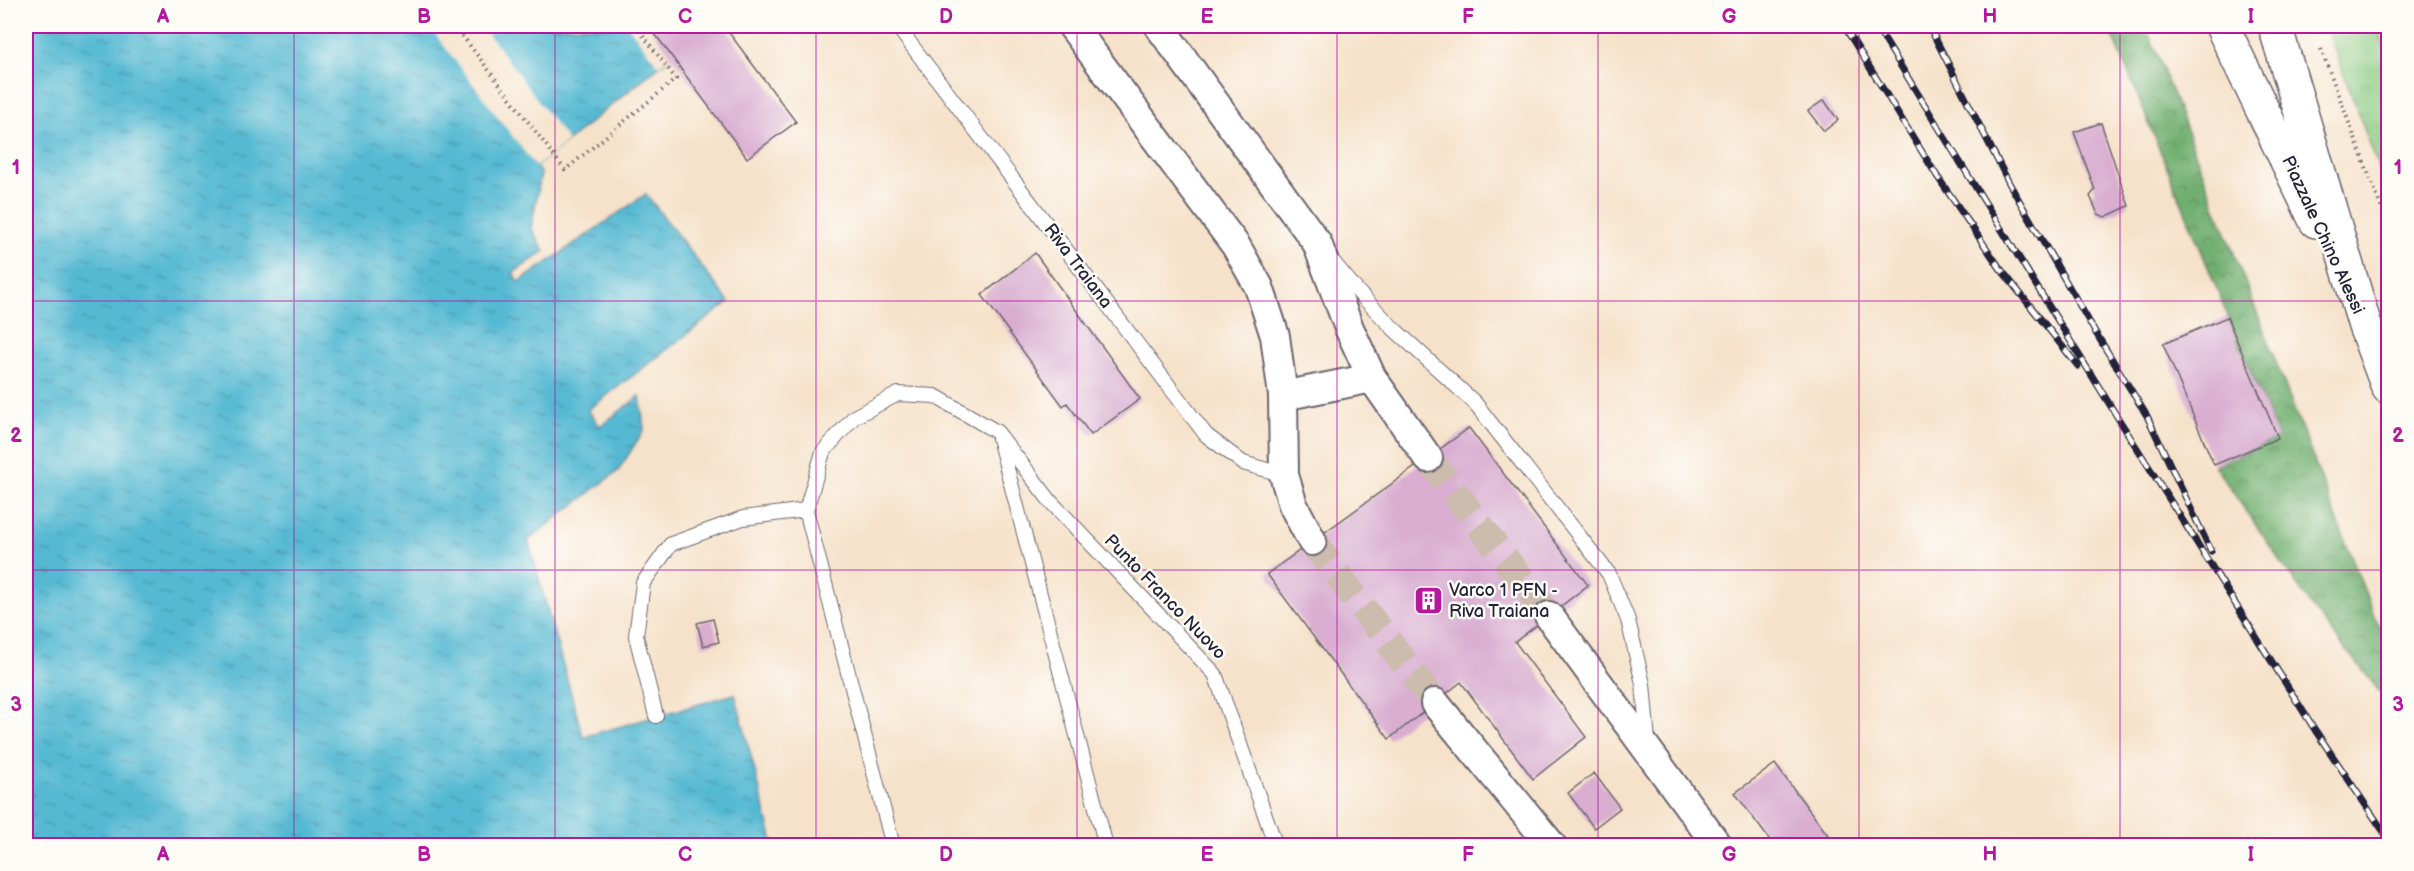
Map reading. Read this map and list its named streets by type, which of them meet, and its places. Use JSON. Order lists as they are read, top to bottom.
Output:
{
  "streets": {
    "main road": ["Piazzale Chino Alessi"],
    "lane": ["Riva Traiana", "Punto Franco Nuovo"]
  },
  "places": {
    "building": ["Varco 1 PFN - Riva Traiana"]
  },
  "grid": {
    "columns": [
      "A",
      "B",
      "C",
      "D",
      "E",
      "F",
      "G",
      "H",
      "I"
    ],
    "rows": ["1", "2", "3"]
  }
}
